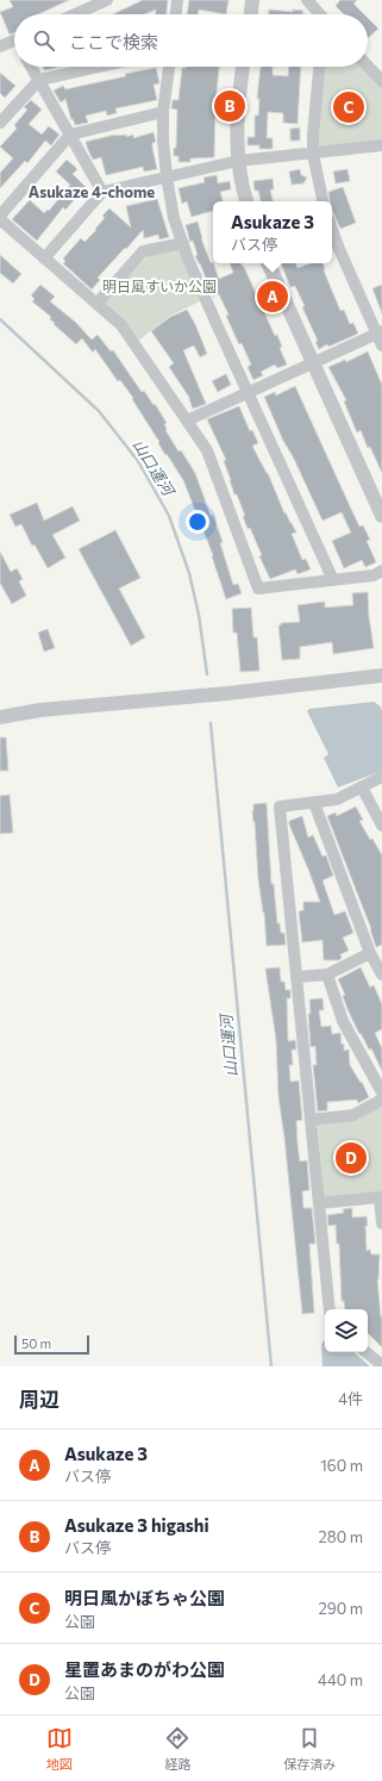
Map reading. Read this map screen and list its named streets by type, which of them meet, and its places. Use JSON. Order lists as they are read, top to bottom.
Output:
{
  "districts": ["Asukaze 4-chome"],
  "water": ["山口運河"],
  "parks": ["明日風すいか公園"],
  "scale_bar": "50 m",
  "page": {
    "search": "ここで検索",
    "pins": [
      "B",
      "C",
      "A",
      "D"
    ],
    "popup": ["Asukaze 3", "バス停"],
    "scale": "50 m",
    "heading": ["周辺", "4件"],
    "list": [
      {
        "mark": "A",
        "name": "Asukaze 3",
        "note": "バス停",
        "value": "160 m"
      },
      {
        "mark": "B",
        "name": "Asukaze 3 higashi",
        "note": "バス停",
        "value": "280 m"
      },
      {
        "mark": "C",
        "name": "明日風かぼちゃ公園",
        "note": "公園",
        "value": "290 m"
      },
      {
        "mark": "D",
        "name": "星置あまのがわ公園",
        "note": "公園",
        "value": "440 m"
      }
    ],
    "nav": ["地図", "経路", "保存済み"]
  }
}
